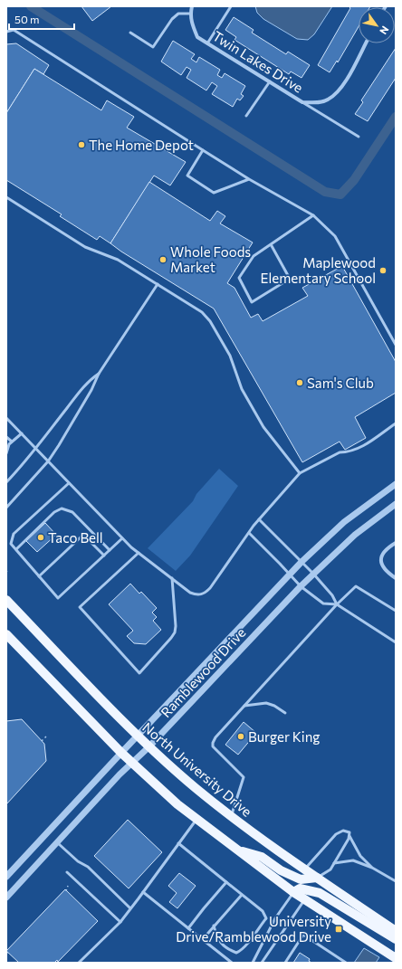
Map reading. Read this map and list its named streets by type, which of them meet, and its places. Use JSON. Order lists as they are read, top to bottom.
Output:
{
  "streets": {
    "main road": ["North University Drive"],
    "street": ["Twin Lakes Drive", "Ramblewood Drive"]
  },
  "crossings": [
    ["Ramblewood Drive", "North University Drive"]
  ],
  "places": {
    "other": [
      "The Home Depot",
      "Whole Foods Market",
      "Maplewood Elementary School",
      "Sam's Club",
      "Taco Bell",
      "Burger King"
    ],
    "transit": ["University Drive/Ramblewood Drive"]
  },
  "scale_bar": "50 m",
  "north": "bottom right"
}
